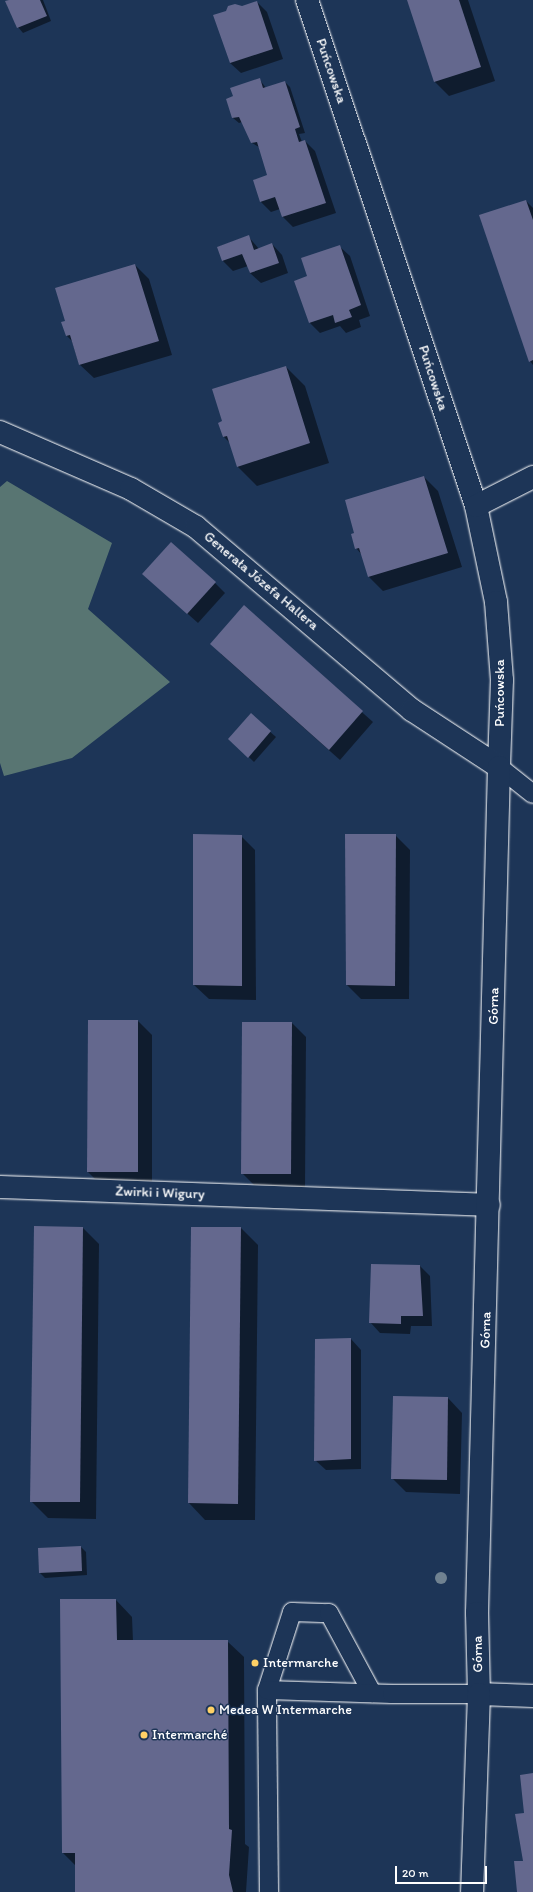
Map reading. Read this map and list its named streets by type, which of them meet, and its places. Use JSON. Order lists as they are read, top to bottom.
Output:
{
  "streets": {
    "street": [
      "Puńcowska",
      "Generała Józefa Hallera",
      "Górna",
      "Żwirki i Wigury"
    ]
  },
  "crossings": [
    ["Puńcowska", "Generała Józefa Hallera"],
    ["Puńcowska", "Górna"],
    ["Generała Józefa Hallera", "Górna"],
    ["Górna", "Żwirki i Wigury"]
  ],
  "places": ["Intermarche", "Medea W Intermarche", "Intermarché"],
  "scale_bar": "20 m"
}
